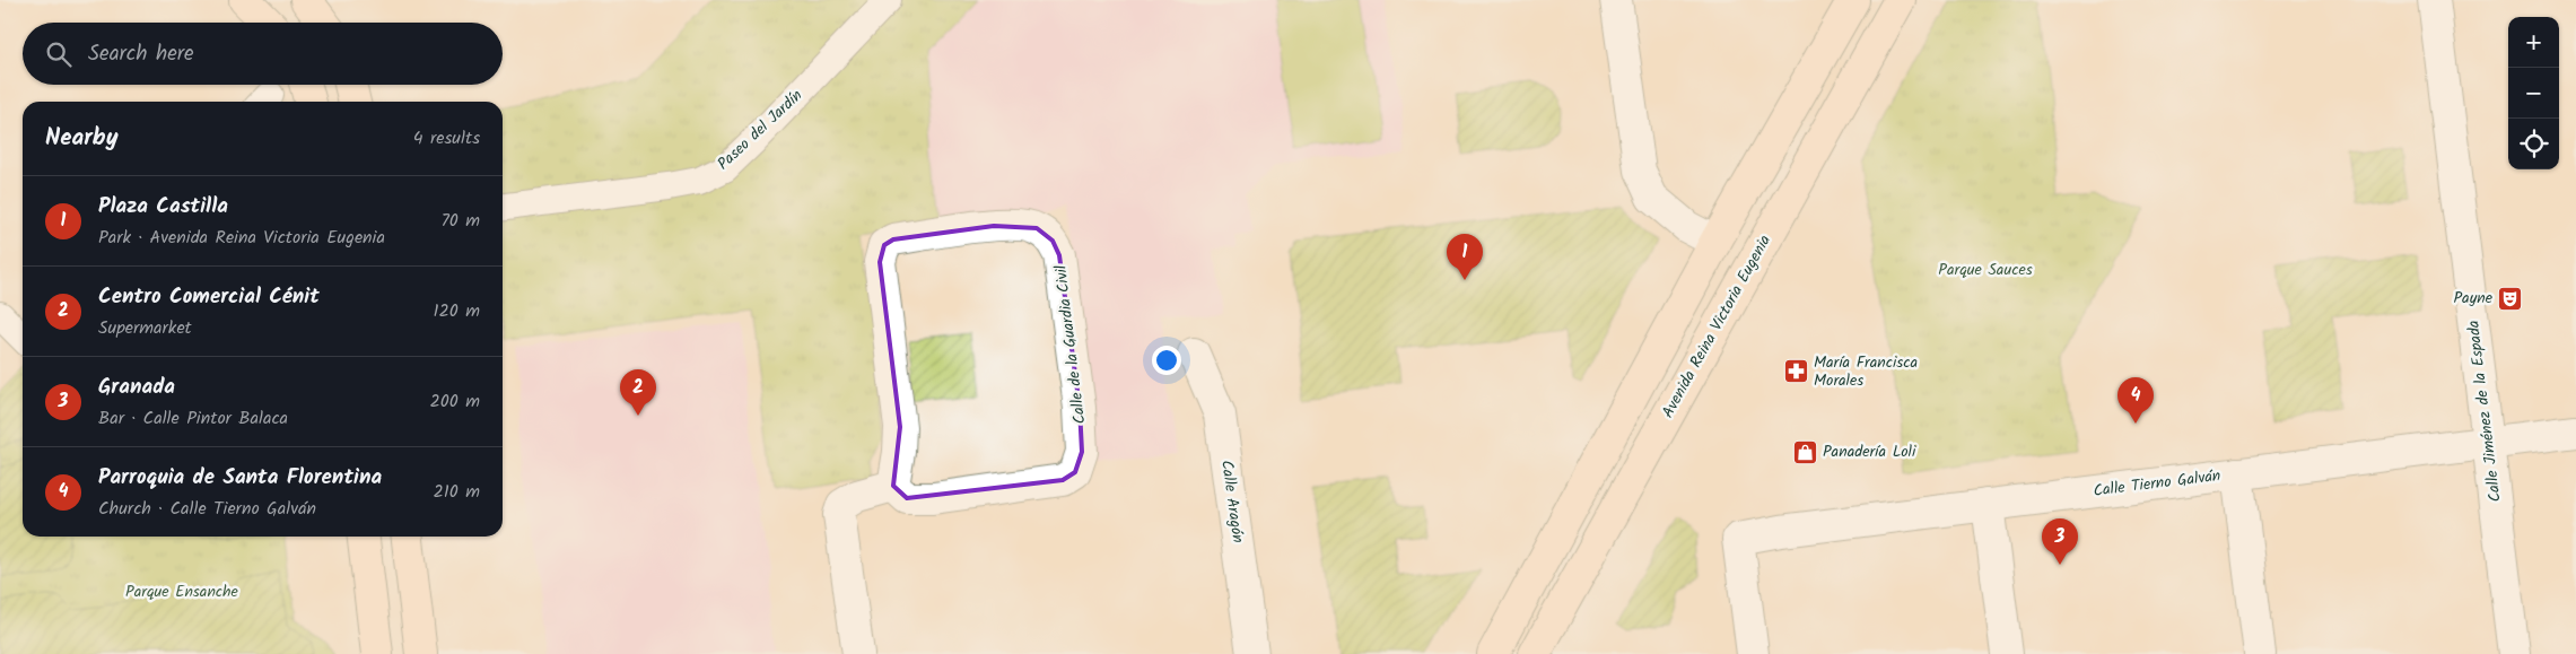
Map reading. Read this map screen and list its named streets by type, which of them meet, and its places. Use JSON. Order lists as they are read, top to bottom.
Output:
{
  "streets": {
    "main road": ["Avenida Reina Victoria Eugenia"],
    "street": [
      "Paseo del Jardín",
      "Calle de la Guardia Civil",
      "Calle Jiménez de la Espada",
      "Calle Tierno Galván",
      "Calle Aragón"
    ]
  },
  "crossings": [
    ["Calle Jiménez de la Espada", "Calle Tierno Galván"]
  ],
  "parks": ["Parque Sauces", "Parque Ensanche"],
  "places": {
    "theatre": ["Payne"],
    "pharmacy": ["María Francisca Morales"],
    "shop": ["Panadería Loli"]
  },
  "page": {
    "map_buttons": ["+", "−"],
    "search": "Search here",
    "heading": ["Nearby", "4 results"],
    "list": [
      {
        "mark": "1",
        "name": "Plaza Castilla",
        "note": "Park · Avenida Reina Victoria Eugenia",
        "value": "70 m"
      },
      {
        "mark": "2",
        "name": "Centro Comercial Cénit",
        "note": "Supermarket",
        "value": "120 m"
      },
      {
        "mark": "3",
        "name": "Granada",
        "note": "Bar · Calle Pintor Balaca",
        "value": "200 m"
      },
      {
        "mark": "4",
        "name": "Parroquia de Santa Florentina",
        "note": "Church · Calle Tierno Galván",
        "value": "210 m"
      }
    ],
    "pins": [
      "1",
      "2",
      "4",
      "3"
    ]
  }
}
